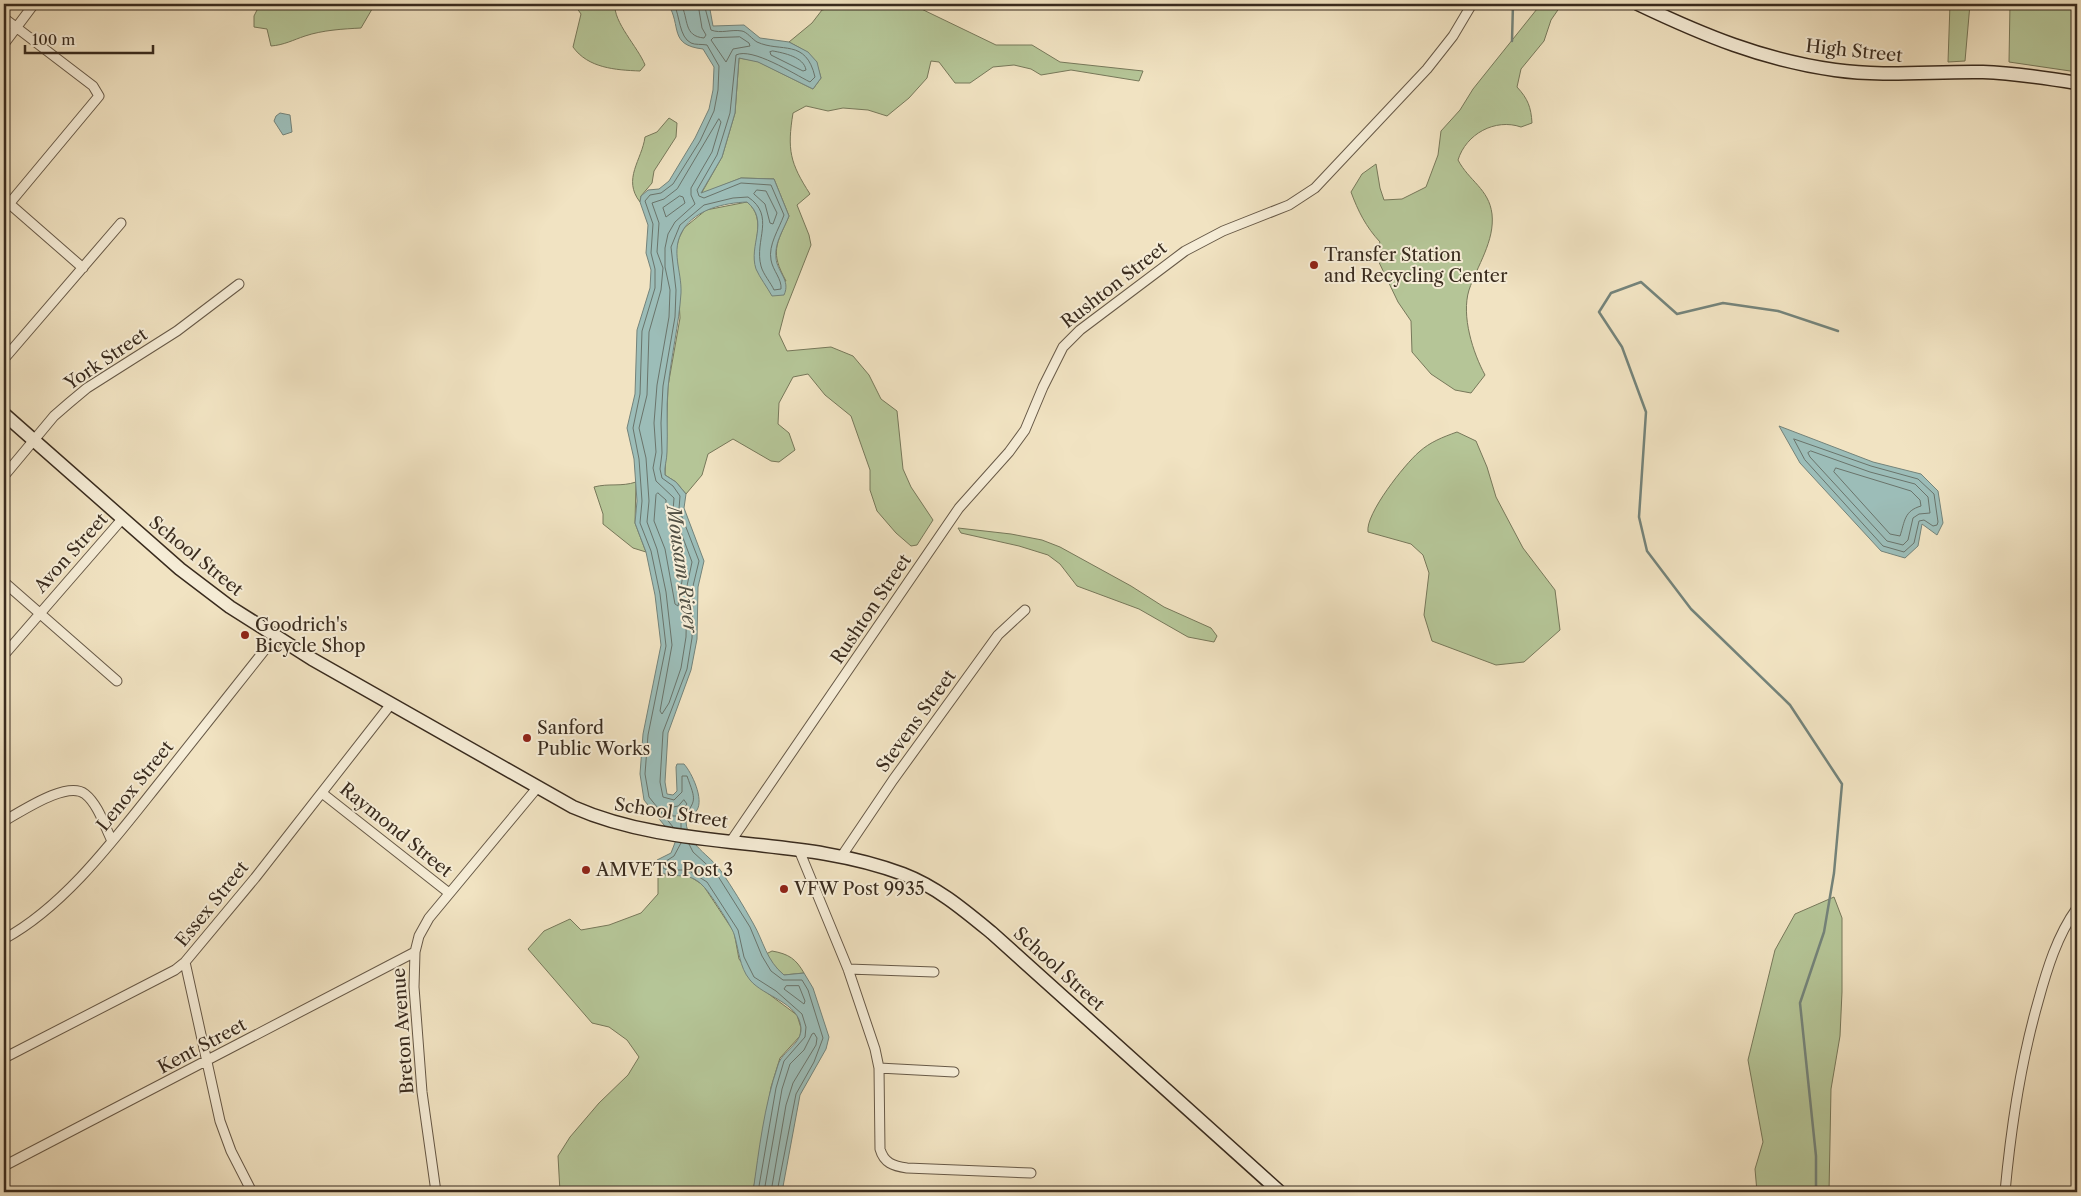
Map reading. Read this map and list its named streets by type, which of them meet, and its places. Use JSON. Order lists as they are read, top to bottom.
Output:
{
  "streets": {
    "street": [
      "High Street",
      "Rushton Street",
      "York Street",
      "Avon Street",
      "School Street",
      "Stevens Street",
      "Lenox Street",
      "Raymond Street",
      "Essex Street",
      "Breton Avenue",
      "Kent Street"
    ]
  },
  "crossings": [
    ["Rushton Street", "School Street"],
    ["York Street", "School Street"],
    ["Avon Street", "School Street"],
    ["School Street", "Stevens Street"],
    ["School Street", "Lenox Street"],
    ["School Street", "Essex Street"],
    ["School Street", "Breton Avenue"],
    ["Raymond Street", "Essex Street"],
    ["Raymond Street", "Breton Avenue"],
    ["Breton Avenue", "Kent Street"]
  ],
  "water": ["Mousam River"],
  "places": [
    "Transfer Station and Recycling Center",
    "Goodrich's Bicycle Shop",
    "Sanford Public Works",
    "AMVETS Post 3",
    "VFW Post 9935"
  ],
  "scale_bar": "100 m"
}
